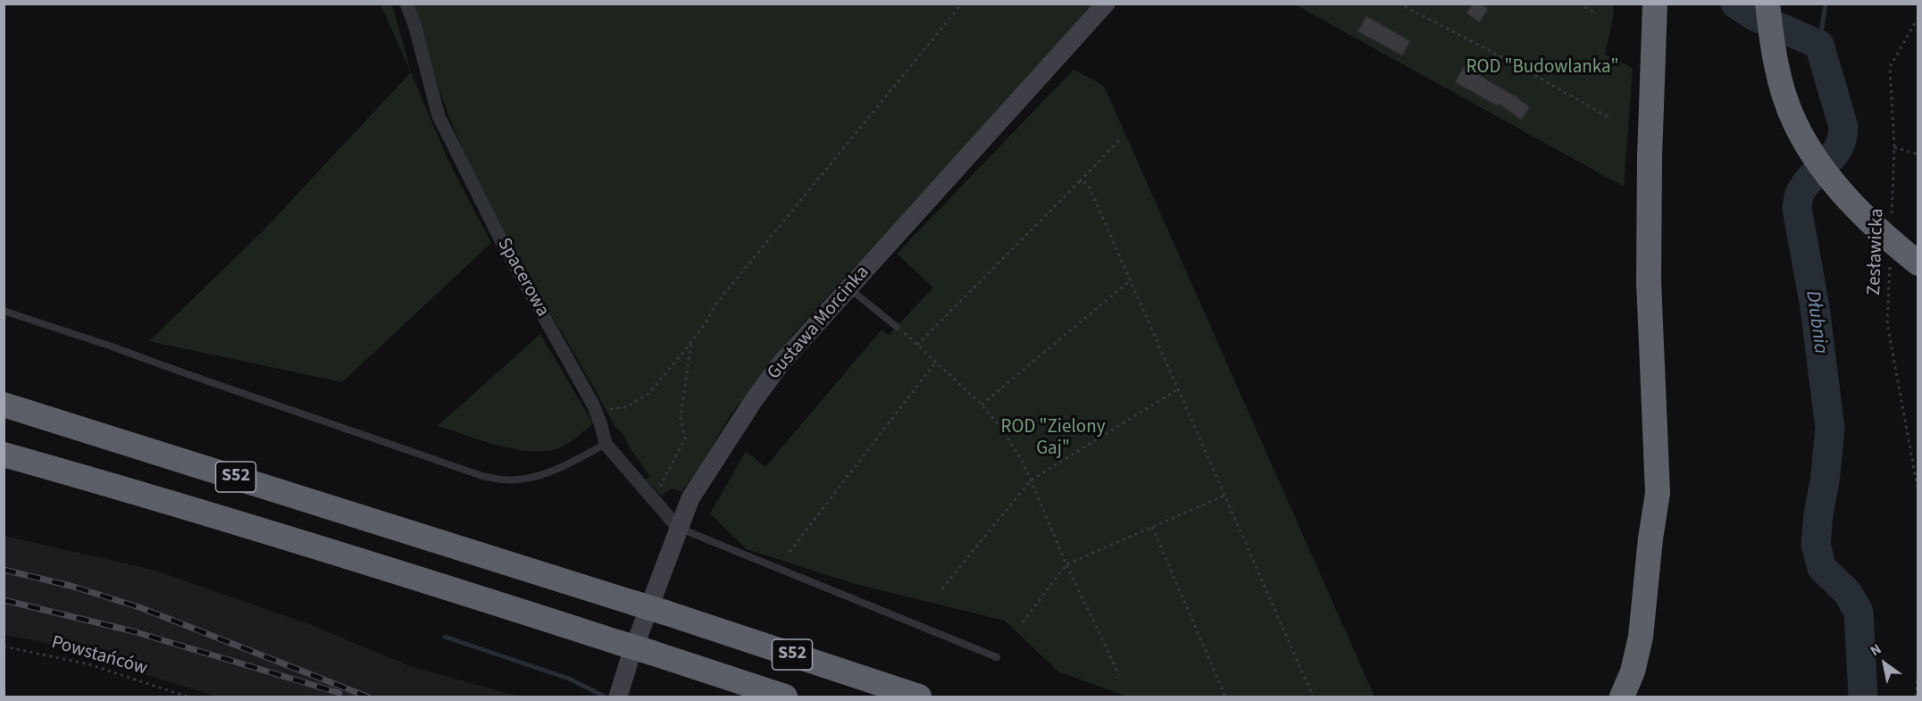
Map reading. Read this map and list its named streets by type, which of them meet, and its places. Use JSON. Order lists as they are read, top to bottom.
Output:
{
  "streets": {
    "highway": ["S52"],
    "street": ["Spacerowa", "Gustawa Morcinka"],
    "path": ["Zesławicka", "Powstańców"]
  },
  "crossings": [
    ["Spacerowa", "Gustawa Morcinka"]
  ],
  "water": ["Dłubnia"],
  "parks": ["ROD \"Budowlanka\"", "ROD \"Zielony Gaj\""],
  "north": "top left"
}
